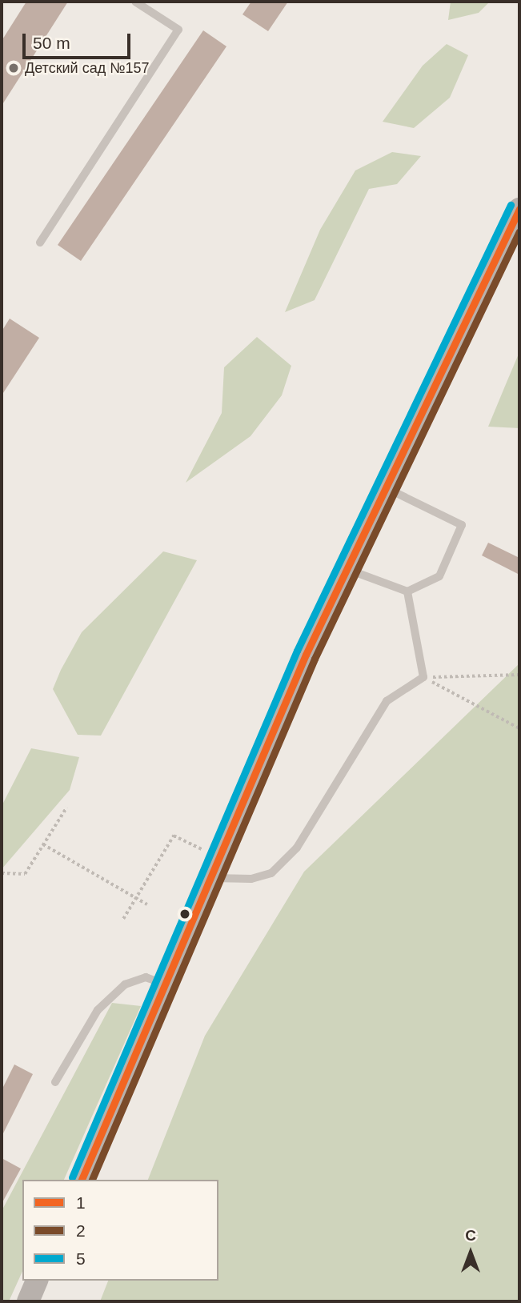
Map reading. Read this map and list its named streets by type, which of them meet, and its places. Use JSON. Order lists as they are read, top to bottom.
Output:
{
  "places": ["Детский сад №157"],
  "lines": ["transit line 5", "transit line 1", "transit line 2"],
  "legend": ["1", "2", "5"],
  "scale_bar": "50 m",
  "north": "top"
}
